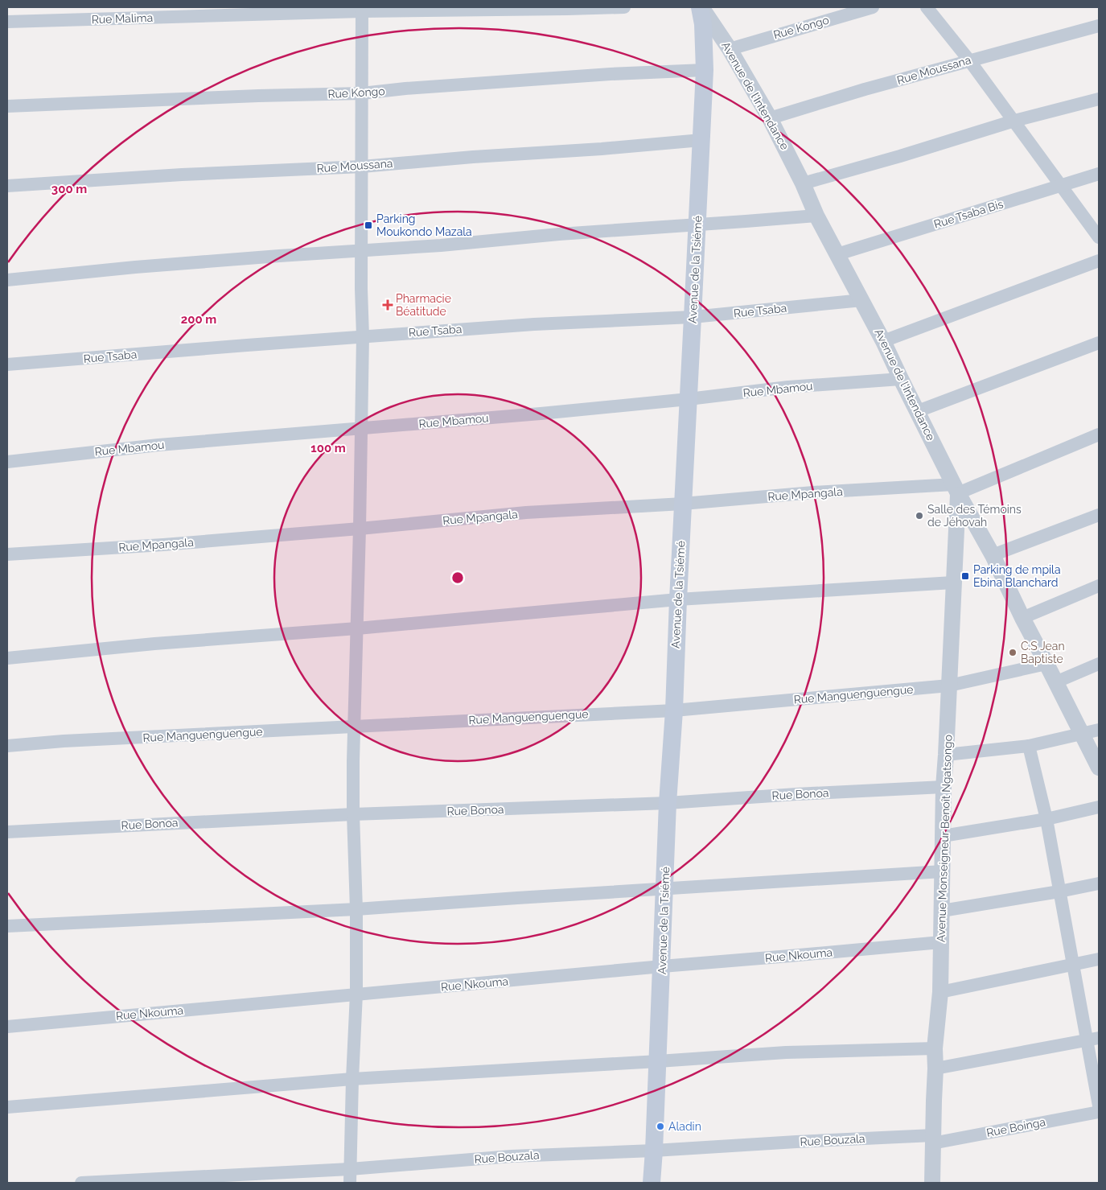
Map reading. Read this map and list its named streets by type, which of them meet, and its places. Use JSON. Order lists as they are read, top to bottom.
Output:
{
  "streets": {
    "main road": ["Avenue de la Tsiémé"],
    "street": [
      "Rue Malima",
      "Rue Kongo",
      "Rue Moussana",
      "Avenue de l'Intendance",
      "Rue Tsaba Bis",
      "Rue Tsaba",
      "Rue Mbamou",
      "Rue Mpangala",
      "Rue Manguenguengue",
      "Rue Bonoa",
      "Avenue Monseigneur Benoît Ngatsongo",
      "Rue Nkouma",
      "Rue Boinga",
      "Rue Bouzala"
    ]
  },
  "crossings": [
    ["Rue Kongo", "Avenue de l'Intendance"],
    ["Rue Kongo", "Avenue de la Tsiémé"],
    ["Rue Moussana", "Avenue de l'Intendance"],
    ["Rue Moussana", "Avenue de la Tsiémé"],
    ["Avenue de l'Intendance", "Rue Tsaba Bis"],
    ["Avenue de l'Intendance", "Avenue de la Tsiémé"],
    ["Avenue de l'Intendance", "Rue Tsaba"],
    ["Avenue de l'Intendance", "Rue Mbamou"],
    ["Avenue de l'Intendance", "Rue Mpangala"],
    ["Avenue de l'Intendance", "Rue Manguenguengue"],
    ["Avenue de l'Intendance", "Avenue Monseigneur Benoît Ngatsongo"],
    ["Avenue de la Tsiémé", "Rue Tsaba"],
    ["Avenue de la Tsiémé", "Rue Mbamou"],
    ["Avenue de la Tsiémé", "Rue Mpangala"],
    ["Avenue de la Tsiémé", "Rue Manguenguengue"],
    ["Avenue de la Tsiémé", "Rue Bonoa"],
    ["Avenue de la Tsiémé", "Rue Nkouma"],
    ["Avenue de la Tsiémé", "Rue Bouzala"],
    ["Rue Mpangala", "Avenue Monseigneur Benoît Ngatsongo"],
    ["Rue Manguenguengue", "Avenue Monseigneur Benoît Ngatsongo"],
    ["Rue Bonoa", "Avenue Monseigneur Benoît Ngatsongo"],
    ["Avenue Monseigneur Benoît Ngatsongo", "Rue Nkouma"],
    ["Avenue Monseigneur Benoît Ngatsongo", "Rue Boinga"],
    ["Avenue Monseigneur Benoît Ngatsongo", "Rue Bouzala"],
    ["Rue Boinga", "Rue Bouzala"]
  ],
  "places": {
    "transit": ["Parking Moukondo Mazala", "Parking de mpila Ebina Blanchard"],
    "health": ["Pharmacie Béatitude"],
    "other": ["Salle des Témoins de Jéhovah", "C.S Jean Baptiste", "Aladin"]
  },
  "rings": ["300 m", "200 m", "100 m"]
}
